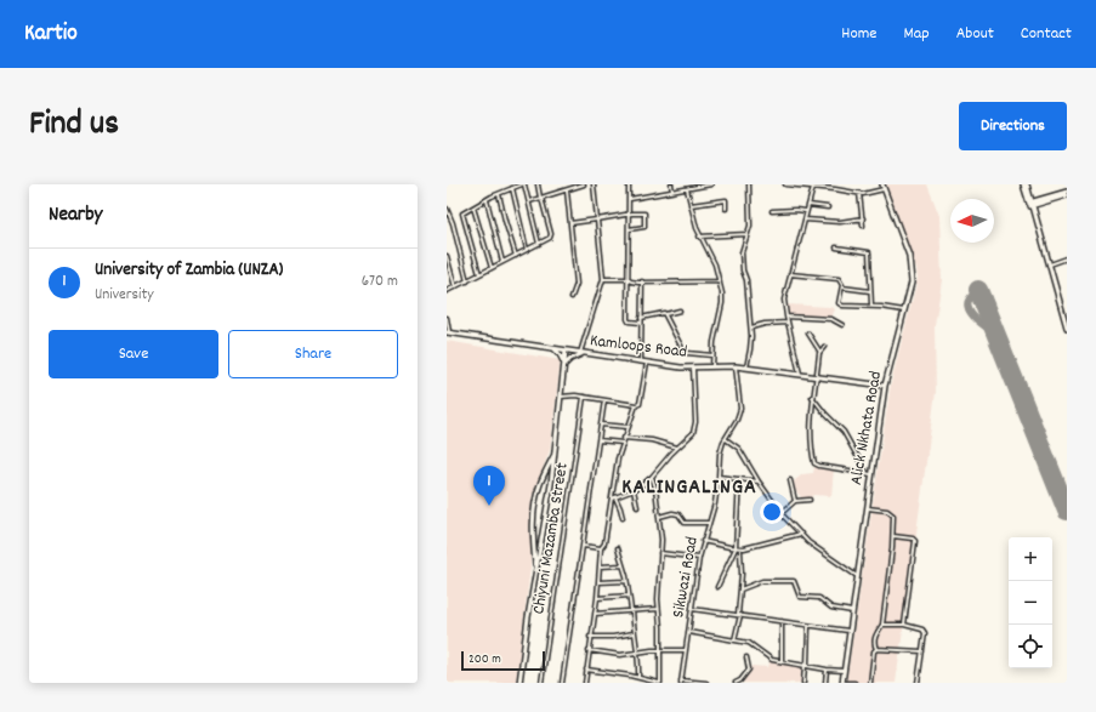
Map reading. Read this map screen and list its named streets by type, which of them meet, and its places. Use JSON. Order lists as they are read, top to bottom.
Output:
{
  "streets": {
    "main road": ["Kamloops Road", "Alick Nkhata Road"],
    "street": ["Chiyuni Mazamba Street", "Sikwazi Road"]
  },
  "crossings": [
    ["Kamloops Road", "Alick Nkhata Road"],
    ["Kamloops Road", "Sikwazi Road"]
  ],
  "districts": ["KALINGALINGA"],
  "scale_bar": "200 m",
  "north": "left",
  "page": {
    "header": "Kartio",
    "nav": [
      "Home",
      "Map",
      "About",
      "Contact"
    ],
    "title": "Find us",
    "buttons": [
      "Directions",
      ["Save", "Share"]
    ],
    "heading": "Nearby",
    "list": [
      {
        "mark": "1",
        "name": "University of Zambia (UNZA)",
        "note": "University",
        "value": "670 m"
      }
    ],
    "pins": "1",
    "map_buttons": ["+", "−"],
    "scale": "200 m"
  }
}
